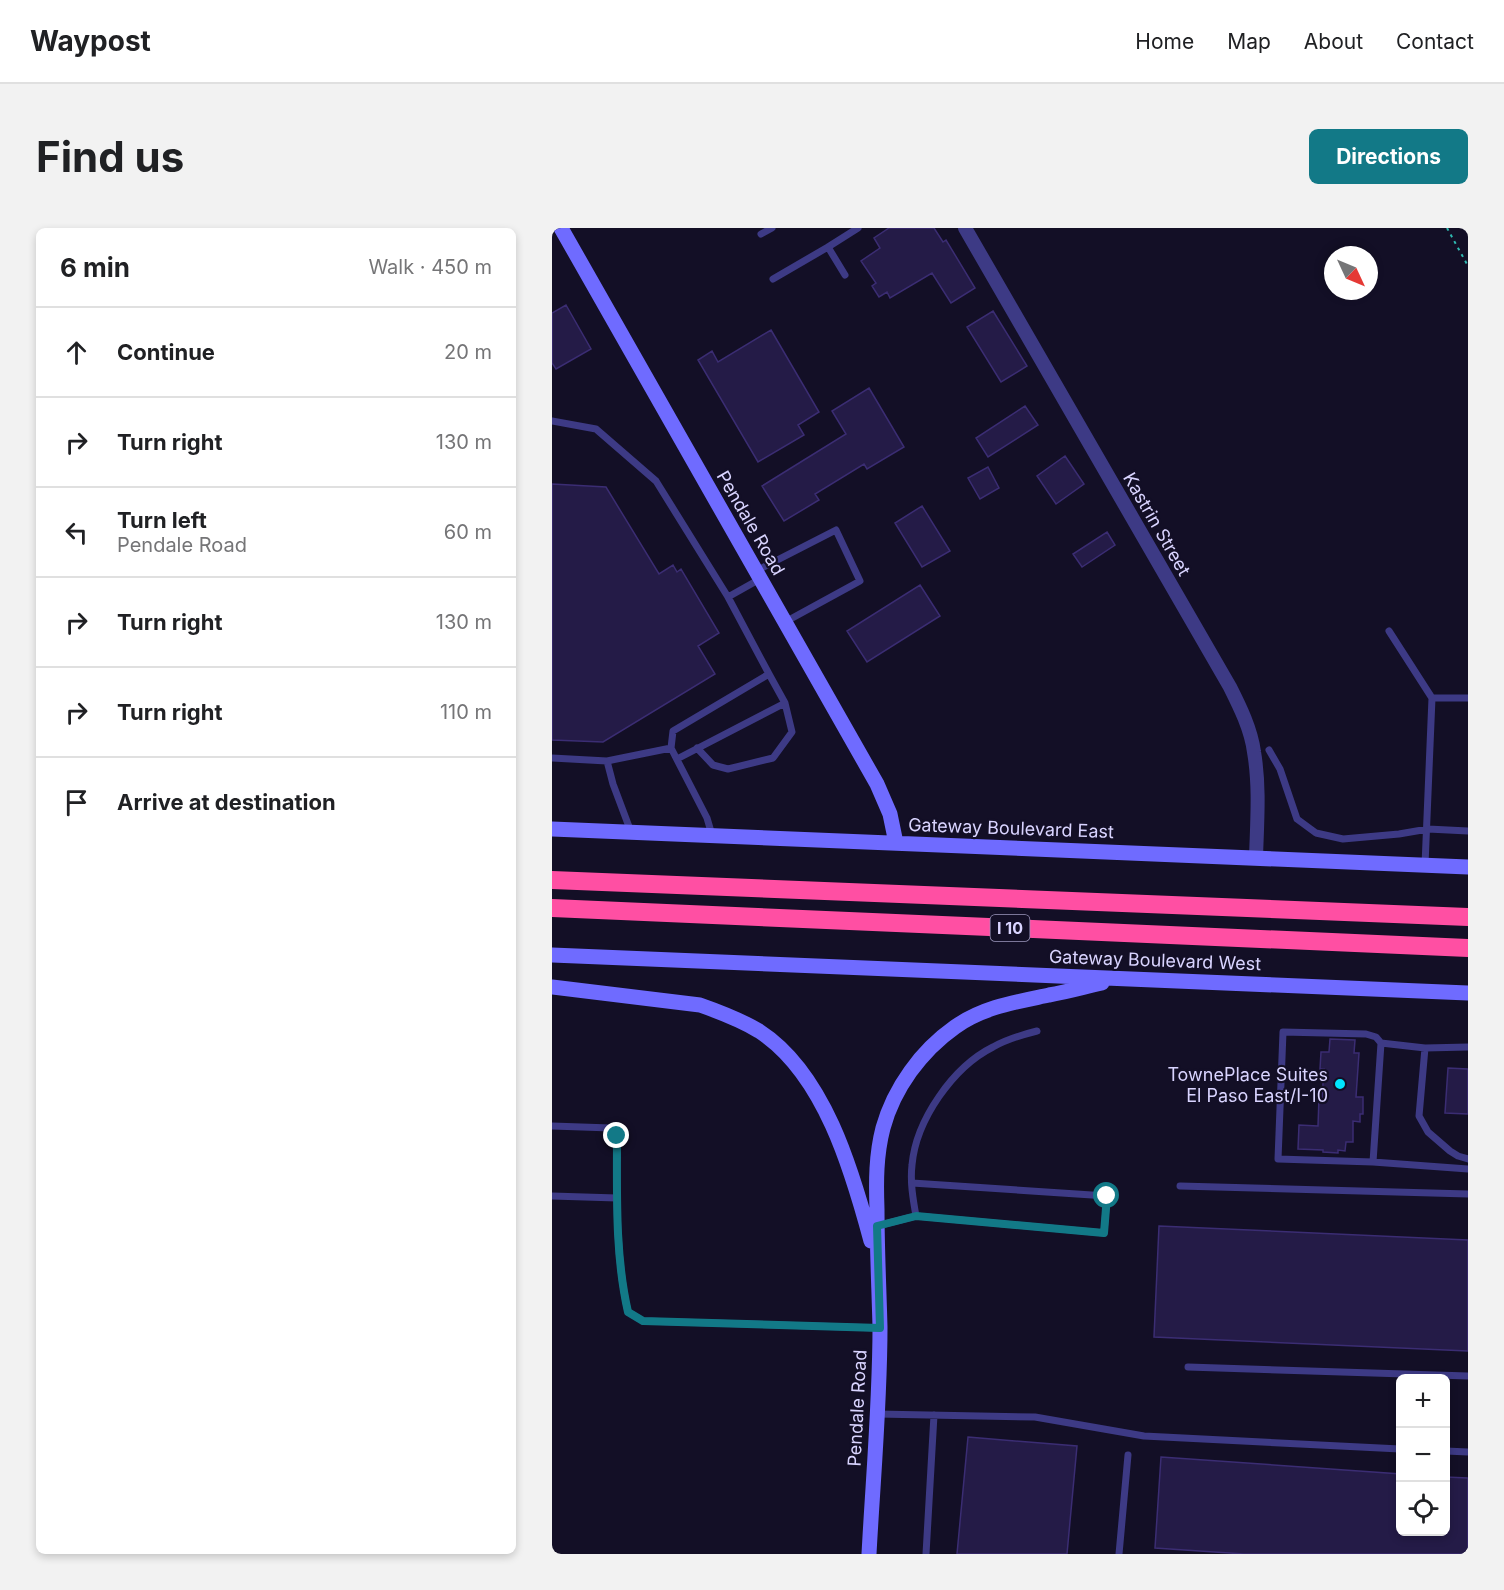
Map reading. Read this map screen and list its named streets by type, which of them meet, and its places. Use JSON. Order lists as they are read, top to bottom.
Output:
{
  "streets": {
    "highway": ["I 10"],
    "street": [
      "Pendale Road",
      "Kastrin Street",
      "Gateway Boulevard East",
      "Gateway Boulevard West"
    ]
  },
  "crossings": [
    ["Pendale Road", "Gateway Boulevard East"],
    ["Pendale Road", "Gateway Boulevard West"],
    ["Kastrin Street", "Gateway Boulevard East"]
  ],
  "places": ["TownePlace Suites El Paso East/I-10"],
  "north": "bottom right",
  "page": {
    "header": "Waypost",
    "nav": [
      "Home",
      "Map",
      "About",
      "Contact"
    ],
    "buttons": "Directions",
    "title": "Find us",
    "heading": ["6 min", "Walk · 450 m"],
    "list": [
      ["Continue", "20 m"],
      ["Turn right", "130 m"],
      ["Turn left", "Pendale Road", "60 m"],
      ["Turn right", "130 m"],
      ["Turn right", "110 m"],
      "Arrive at destination"
    ],
    "map_buttons": ["+", "−"]
  }
}
